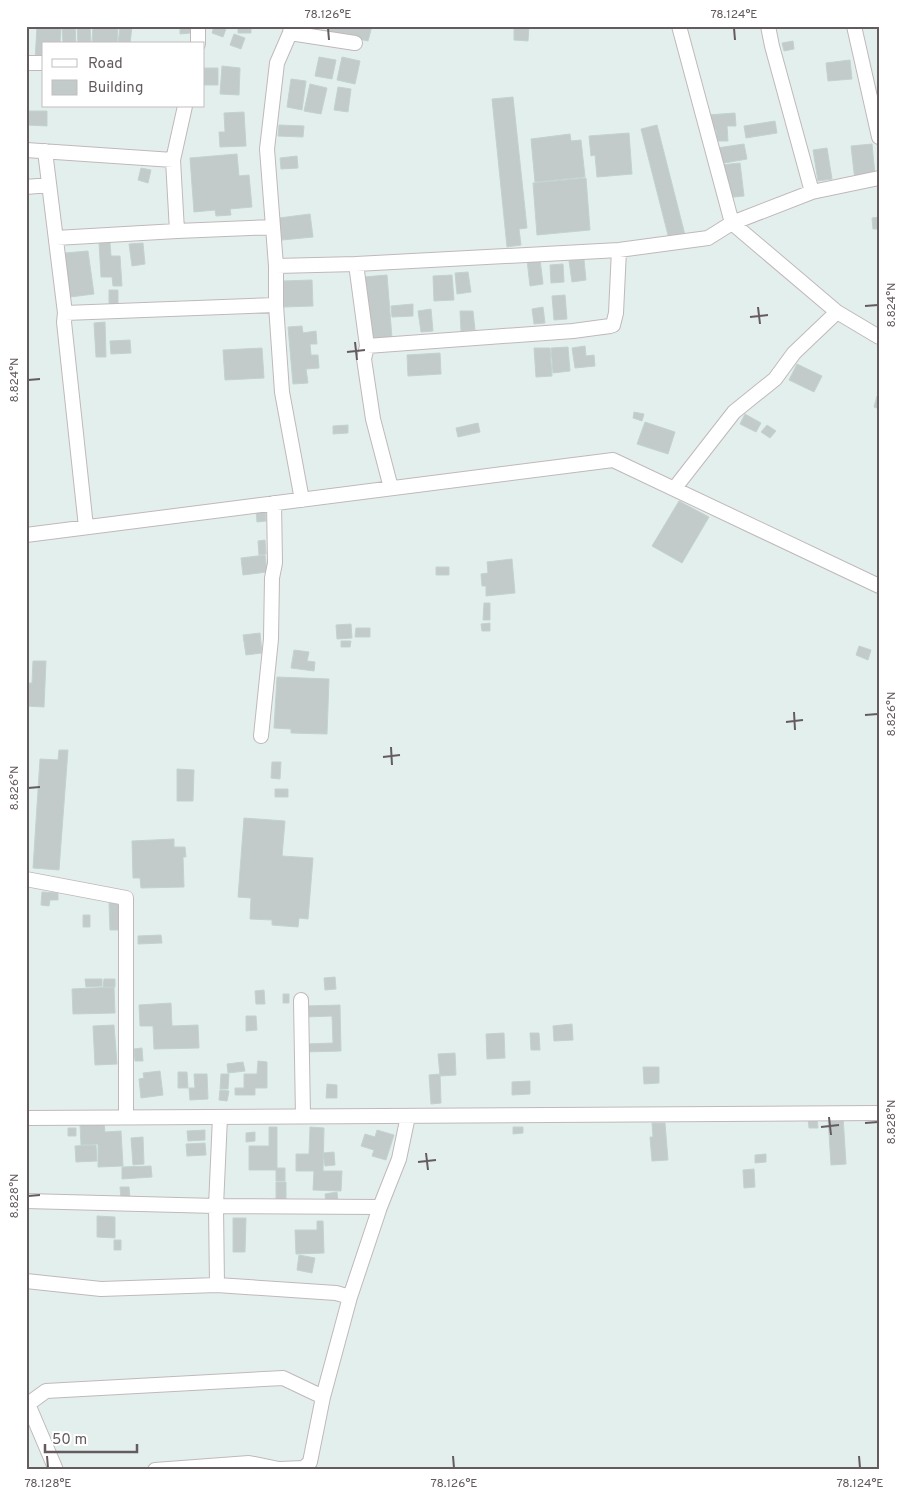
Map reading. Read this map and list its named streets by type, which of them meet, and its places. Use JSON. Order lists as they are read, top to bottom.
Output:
{
  "legend": ["Road", "Building"],
  "scale_bar": "50 m",
  "coordinates": [
    "78.126°E",
    "78.124°E",
    "8.824°N",
    "8.826°N",
    "8.828°N",
    "78.128°E"
  ]
}
